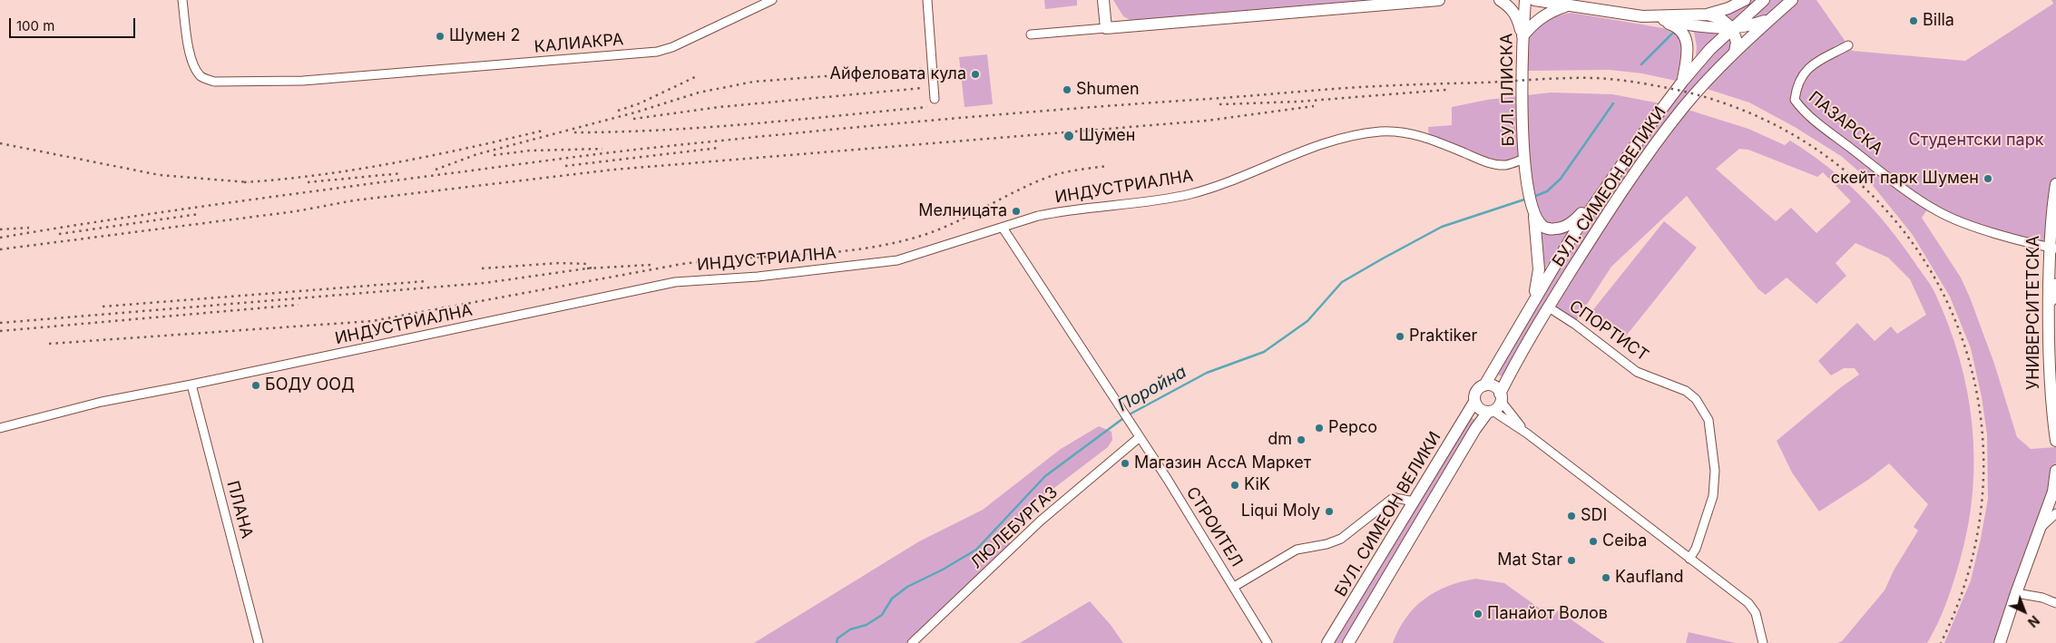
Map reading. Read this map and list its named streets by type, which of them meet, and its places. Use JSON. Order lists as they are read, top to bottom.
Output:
{
  "streets": {
    "main road": ["БУЛ. ПЛИСКА", "БУЛ. СИМЕОН ВЕЛИКИ", "УНИВЕРСИТЕТСКА"],
    "street": [
      "КАЛИАКРА",
      "ПАЗАРСКА",
      "ИНДУСТРИАЛНА",
      "СПОРТИСТ",
      "ПЛАНА",
      "СТРОИТЕЛ",
      "ЛЮЛЕБУРГАЗ"
    ]
  },
  "crossings": [
    ["БУЛ. ПЛИСКА", "ИНДУСТРИАЛНА"],
    ["ПАЗАРСКА", "УНИВЕРСИТЕТСКА"],
    ["ИНДУСТРИАЛНА", "ПЛАНА"],
    ["ИНДУСТРИАЛНА", "СТРОИТЕЛ"],
    ["БУЛ. СИМЕОН ВЕЛИКИ", "СПОРТИСТ"],
    ["СТРОИТЕЛ", "ЛЮЛЕБУРГАЗ"]
  ],
  "water": ["Поройна"],
  "parks": ["Студентски парк"],
  "places": [
    "Billa",
    "Шумен 2",
    "Айфеловата кула",
    "Shumen",
    "Шумен",
    "скейт парк Шумен",
    "Мелницата",
    "Praktiker",
    "БОДУ ООД",
    "Pepco",
    "dm",
    "Магазин АссА Маркет",
    "KiK",
    "Liqui Moly",
    "SDI",
    "Ceiba",
    "Mat Star",
    "Kaufland",
    "Панайот Волов"
  ],
  "scale_bar": "100 m",
  "north": "bottom right"
}
